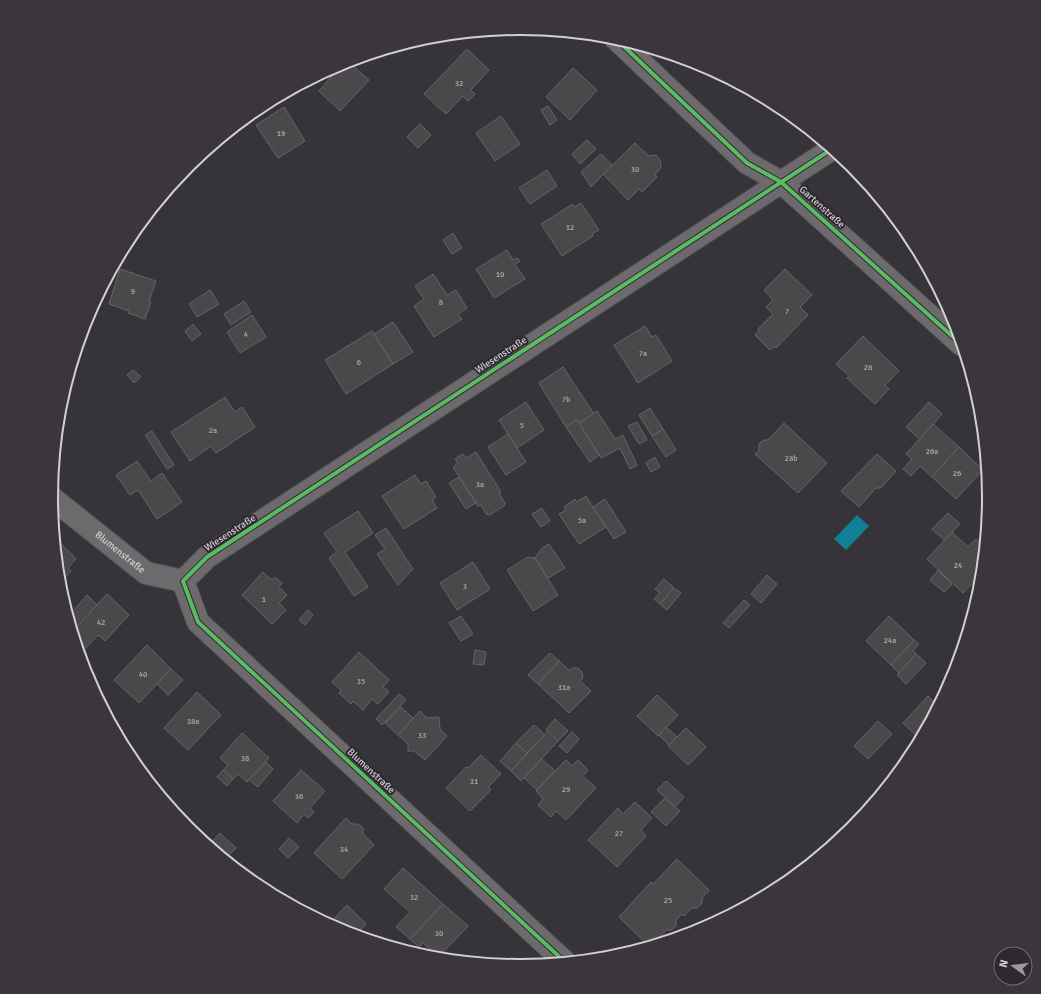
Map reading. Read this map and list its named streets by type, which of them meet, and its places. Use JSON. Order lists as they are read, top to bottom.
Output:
{
  "streets": {
    "street": ["Gartenstraße", "Wiesenstraße", "Blumenstraße"]
  },
  "crossings": [
    ["Gartenstraße", "Wiesenstraße"],
    ["Wiesenstraße", "Blumenstraße"]
  ],
  "house_numbers": [
    "32",
    "19",
    "30",
    "12",
    "10",
    "9",
    "8",
    "7",
    "4",
    "7a",
    "6",
    "28",
    "7b",
    "5",
    "2a",
    "26a",
    "28b",
    "26",
    "3a",
    "5a",
    "24",
    "3",
    "1",
    "42",
    "24a",
    "40",
    "35",
    "31a",
    "38a",
    "33",
    "38",
    "31",
    "29",
    "36",
    "27",
    "34",
    "32",
    "25",
    "30"
  ],
  "north": "left"
}
